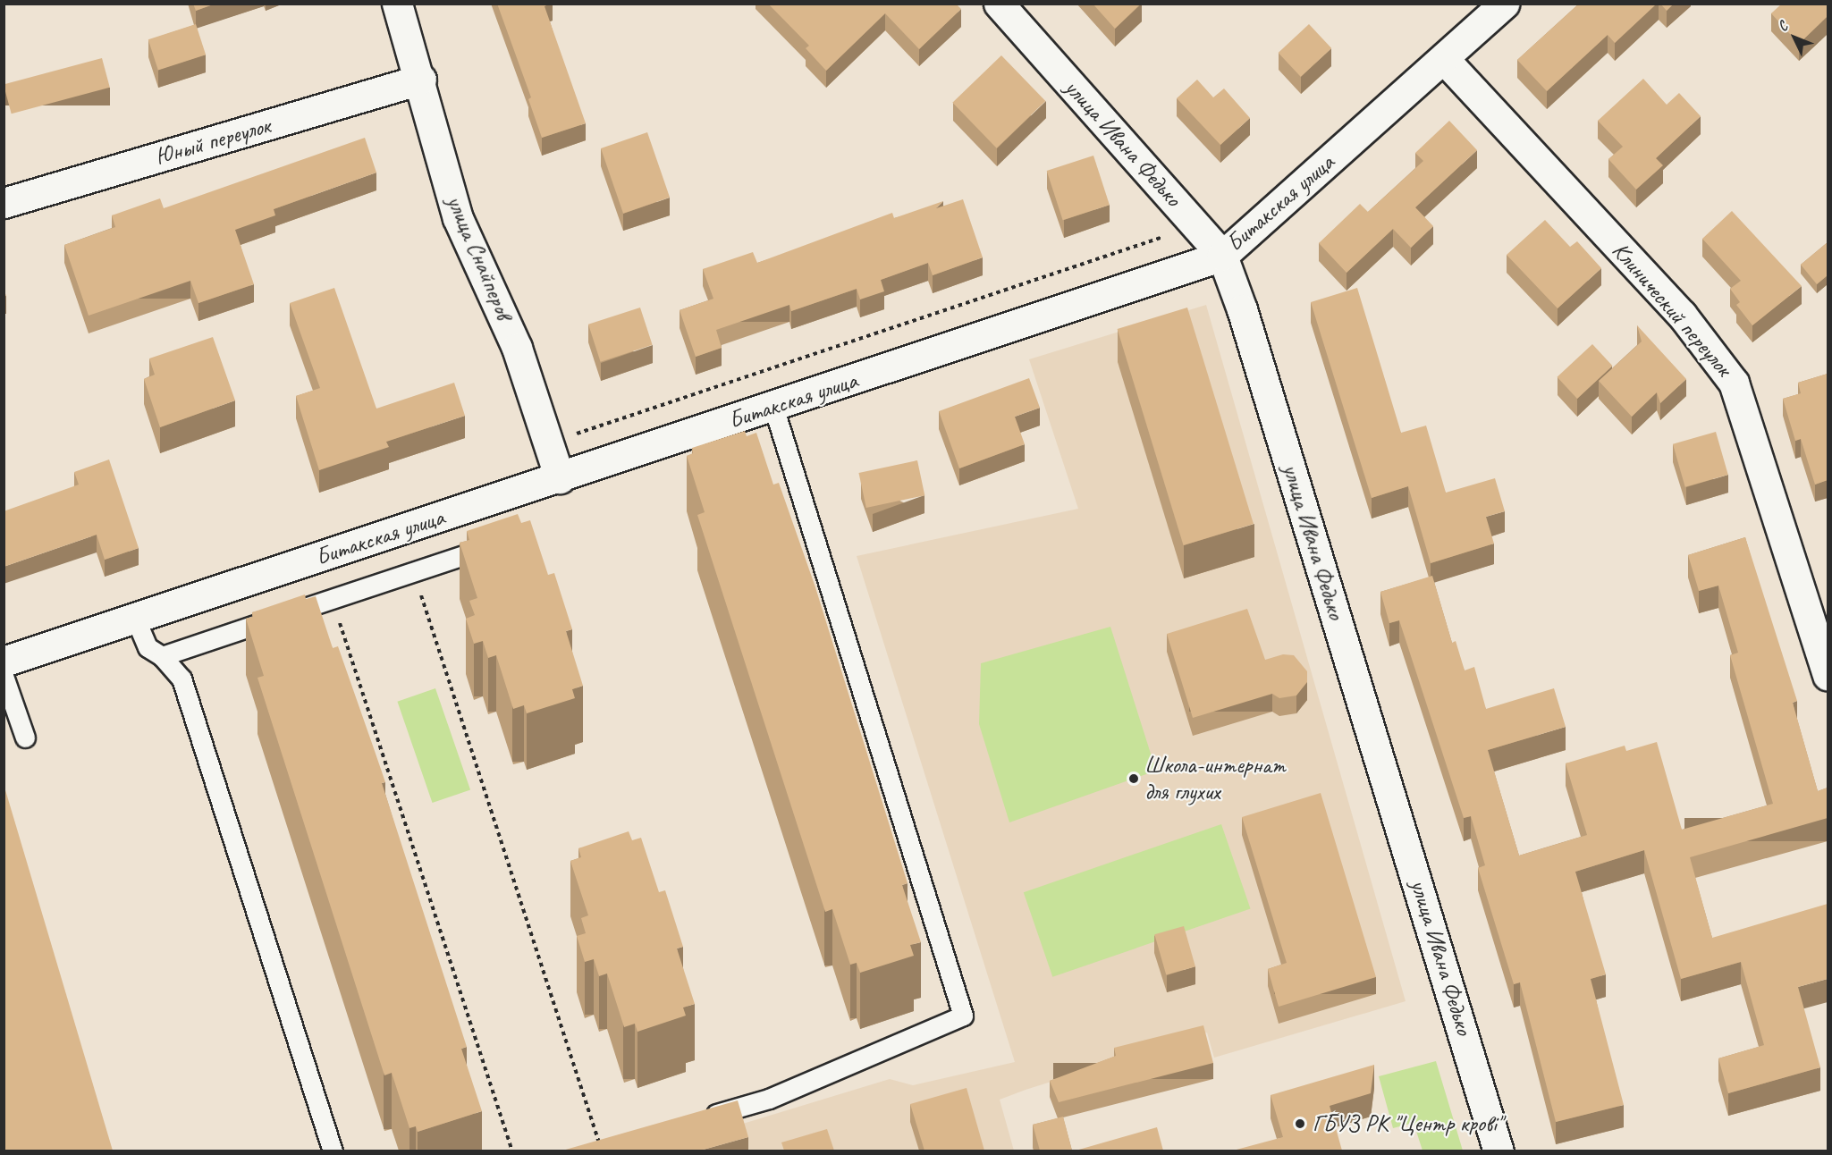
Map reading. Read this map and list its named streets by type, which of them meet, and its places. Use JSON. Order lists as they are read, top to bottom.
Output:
{
  "streets": {
    "street": [
      "Юный переулок",
      "улица Ивана Федько",
      "Битакская улица",
      "улица Снайперов",
      "Клинический переулок"
    ]
  },
  "crossings": [
    ["Юный переулок", "улица Снайперов"],
    ["улица Ивана Федько", "Битакская улица"],
    ["Битакская улица", "улица Снайперов"],
    ["Битакская улица", "Клинический переулок"]
  ],
  "places": ["Школа-интернат для глухих", "ГБУЗ РК \"Центр крові\""],
  "north": "top left"
}
